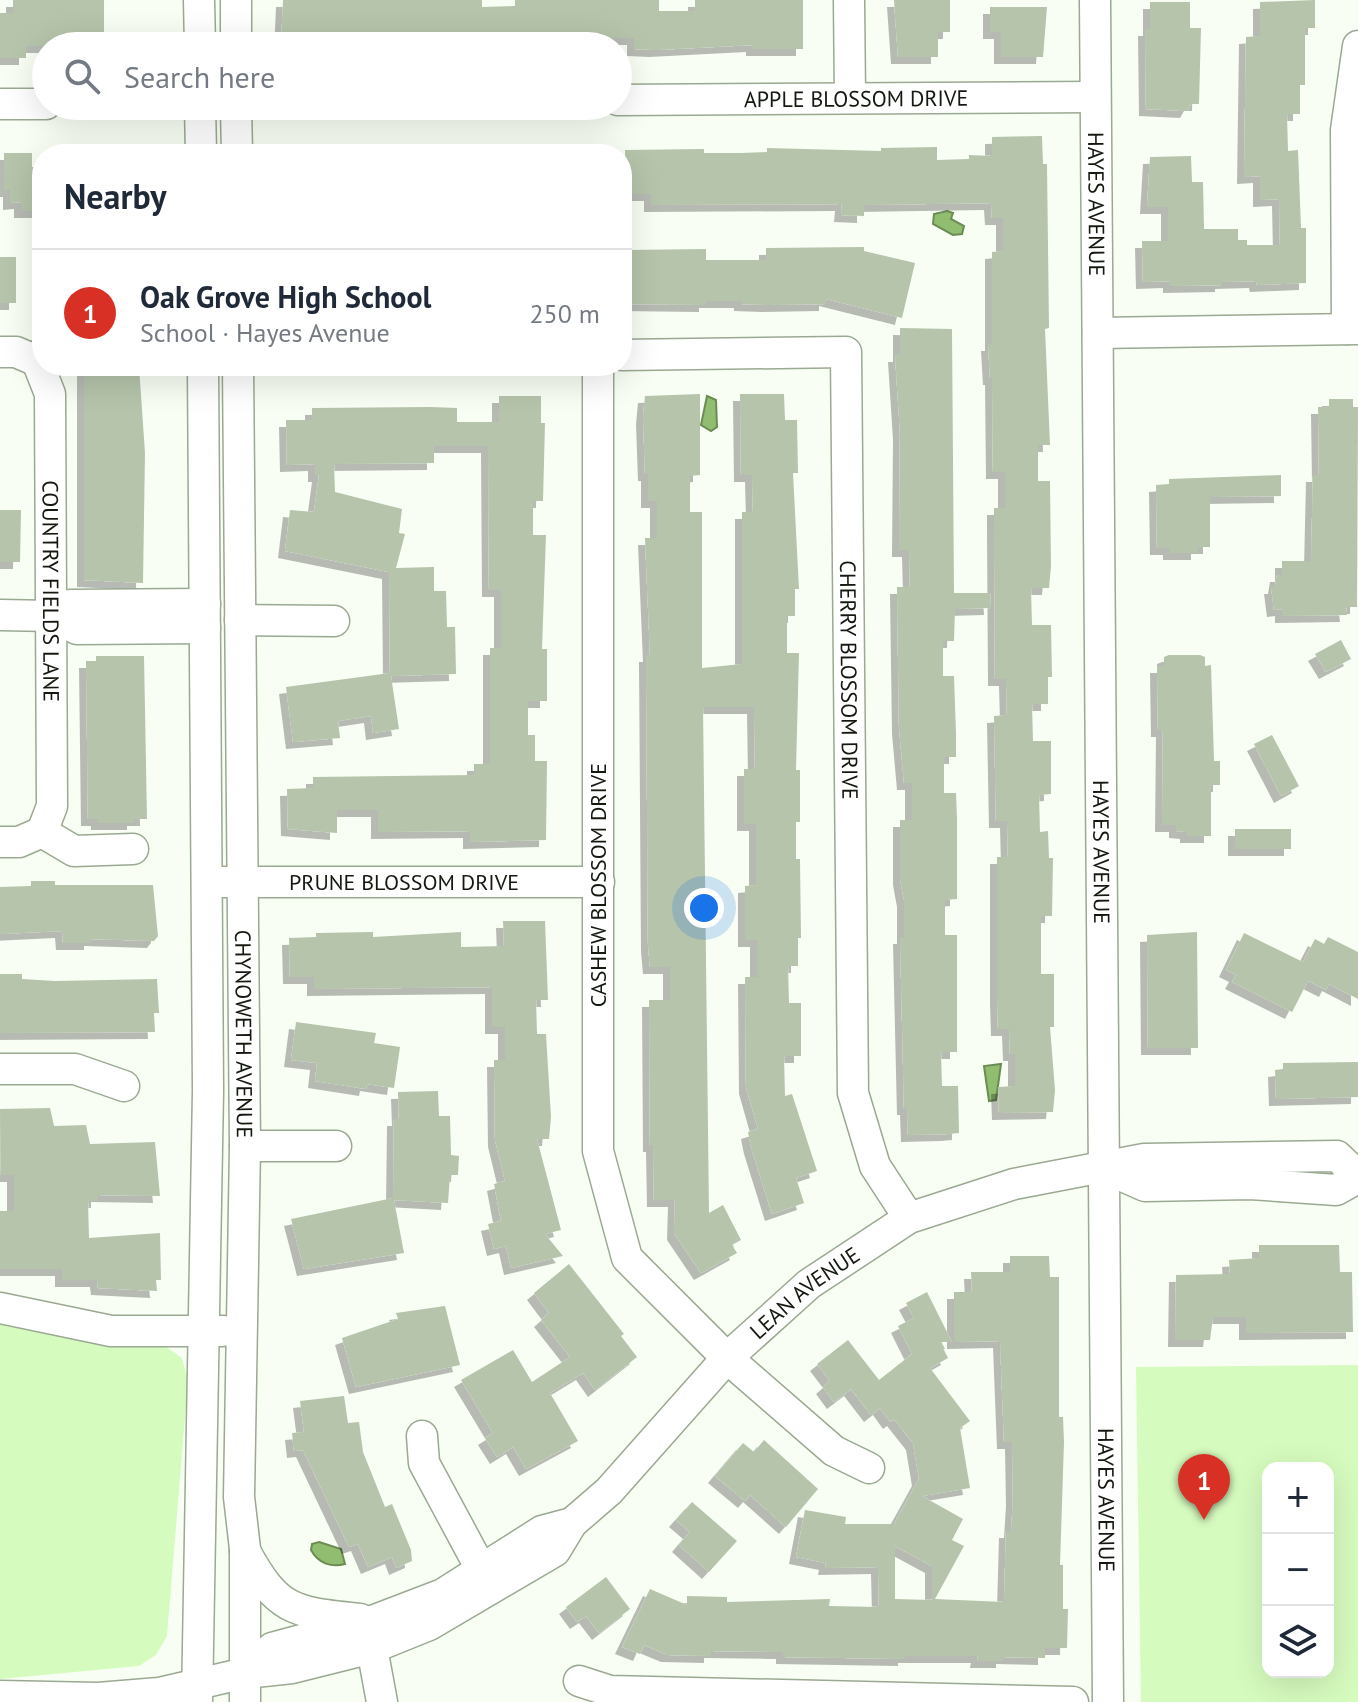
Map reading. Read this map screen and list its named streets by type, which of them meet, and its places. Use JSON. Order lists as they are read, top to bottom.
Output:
{
  "streets": {
    "street": [
      "APPLE BLOSSOM DRIVE",
      "HAYES AVENUE",
      "COUNTRY FIELDS LANE",
      "CHERRY BLOSSOM DRIVE",
      "PRUNE BLOSSOM DRIVE",
      "CASHEW BLOSSOM DRIVE",
      "CHYNOWETH AVENUE",
      "LEAN AVENUE"
    ]
  },
  "crossings": [
    ["APPLE BLOSSOM DRIVE", "HAYES AVENUE"],
    ["HAYES AVENUE", "LEAN AVENUE"],
    ["CHERRY BLOSSOM DRIVE", "LEAN AVENUE"],
    ["PRUNE BLOSSOM DRIVE", "CASHEW BLOSSOM DRIVE"],
    ["PRUNE BLOSSOM DRIVE", "CHYNOWETH AVENUE"],
    ["CASHEW BLOSSOM DRIVE", "LEAN AVENUE"],
    ["CHYNOWETH AVENUE", "LEAN AVENUE"]
  ],
  "page": {
    "search": "Search here",
    "heading": "Nearby",
    "list": [
      {
        "mark": "1",
        "name": "Oak Grove High School",
        "note": "School · Hayes Avenue",
        "value": "250 m"
      }
    ],
    "pins": "1",
    "map_buttons": ["+", "−"]
  }
}
